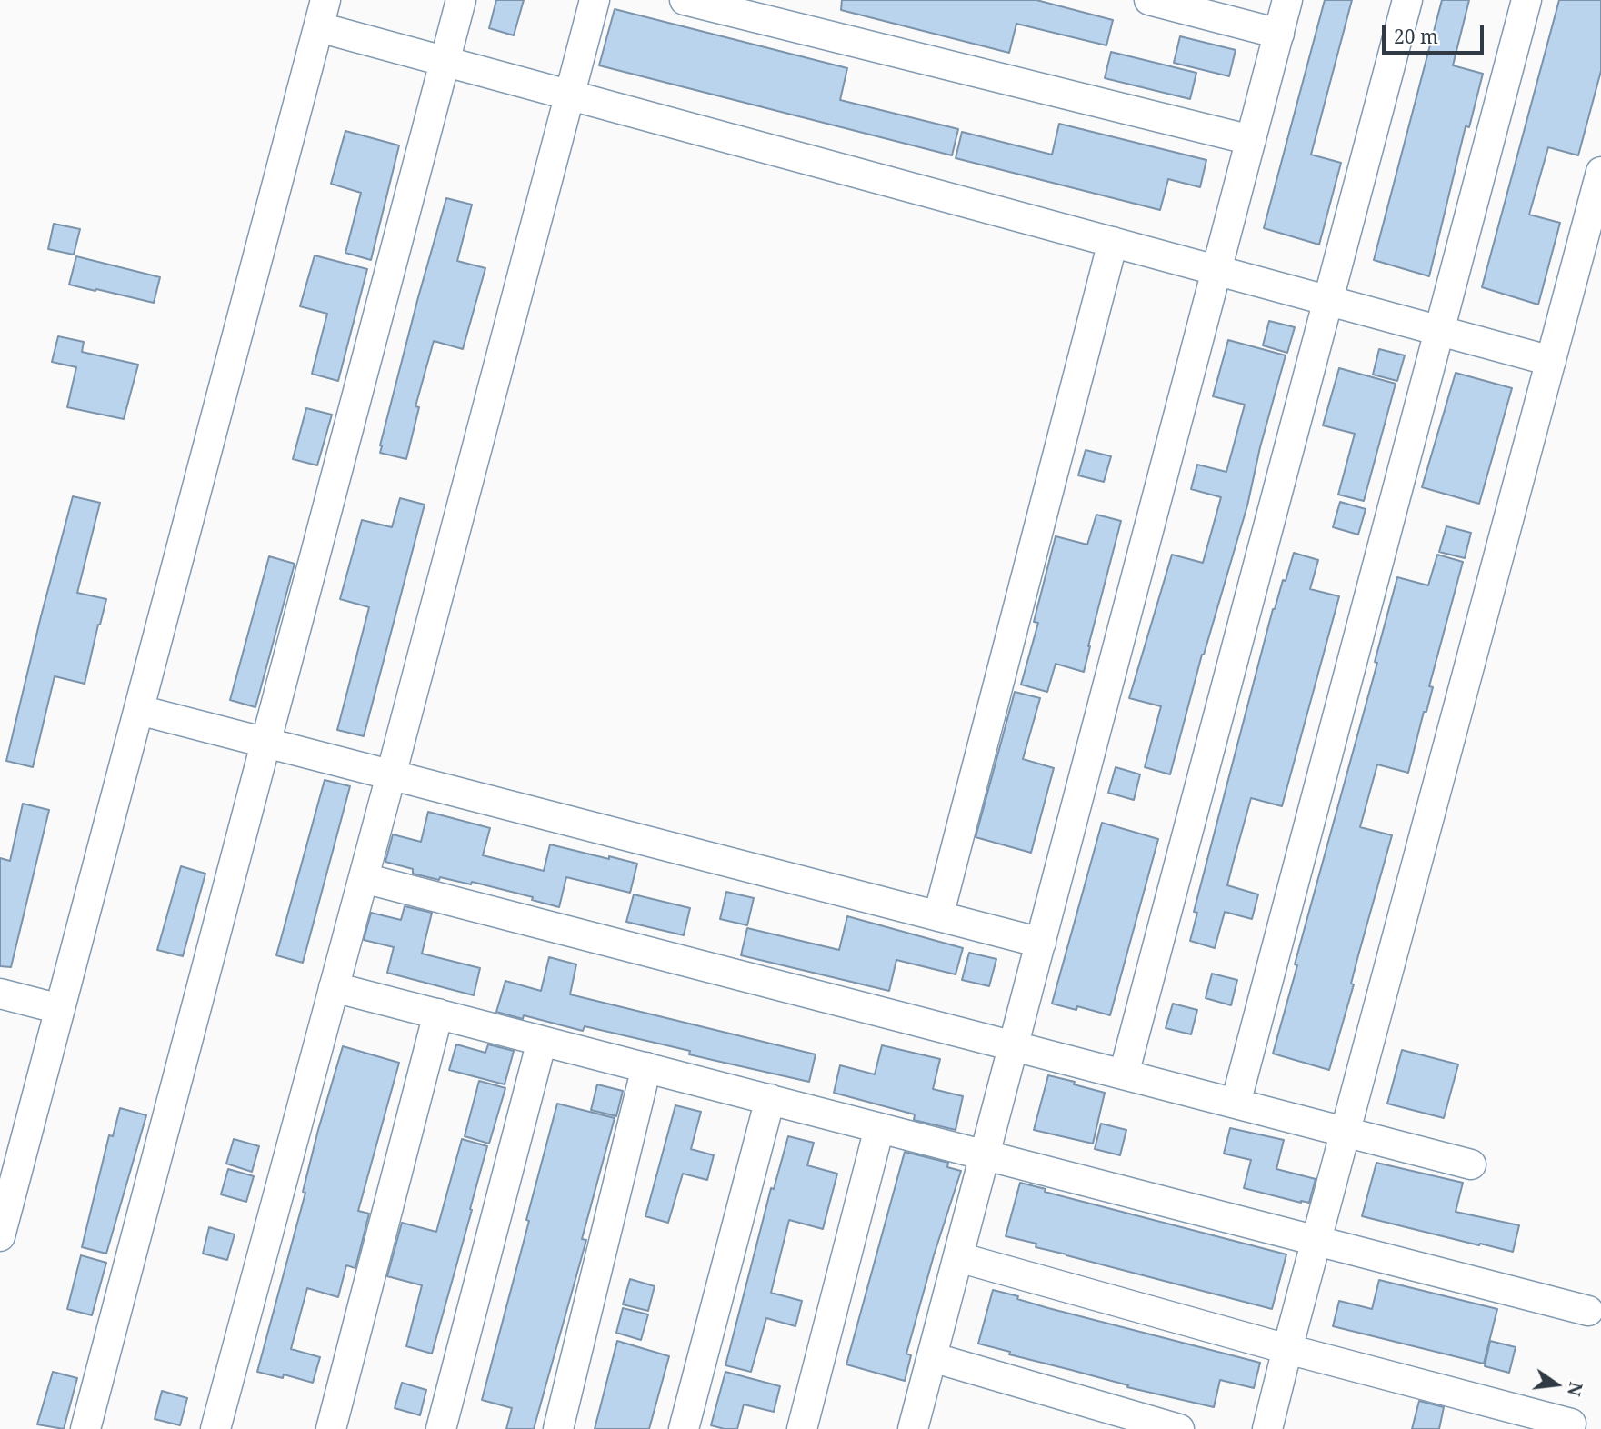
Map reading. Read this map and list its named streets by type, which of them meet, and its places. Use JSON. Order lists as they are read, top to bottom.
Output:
{
  "scale_bar": "20 m",
  "north": "right"
}
